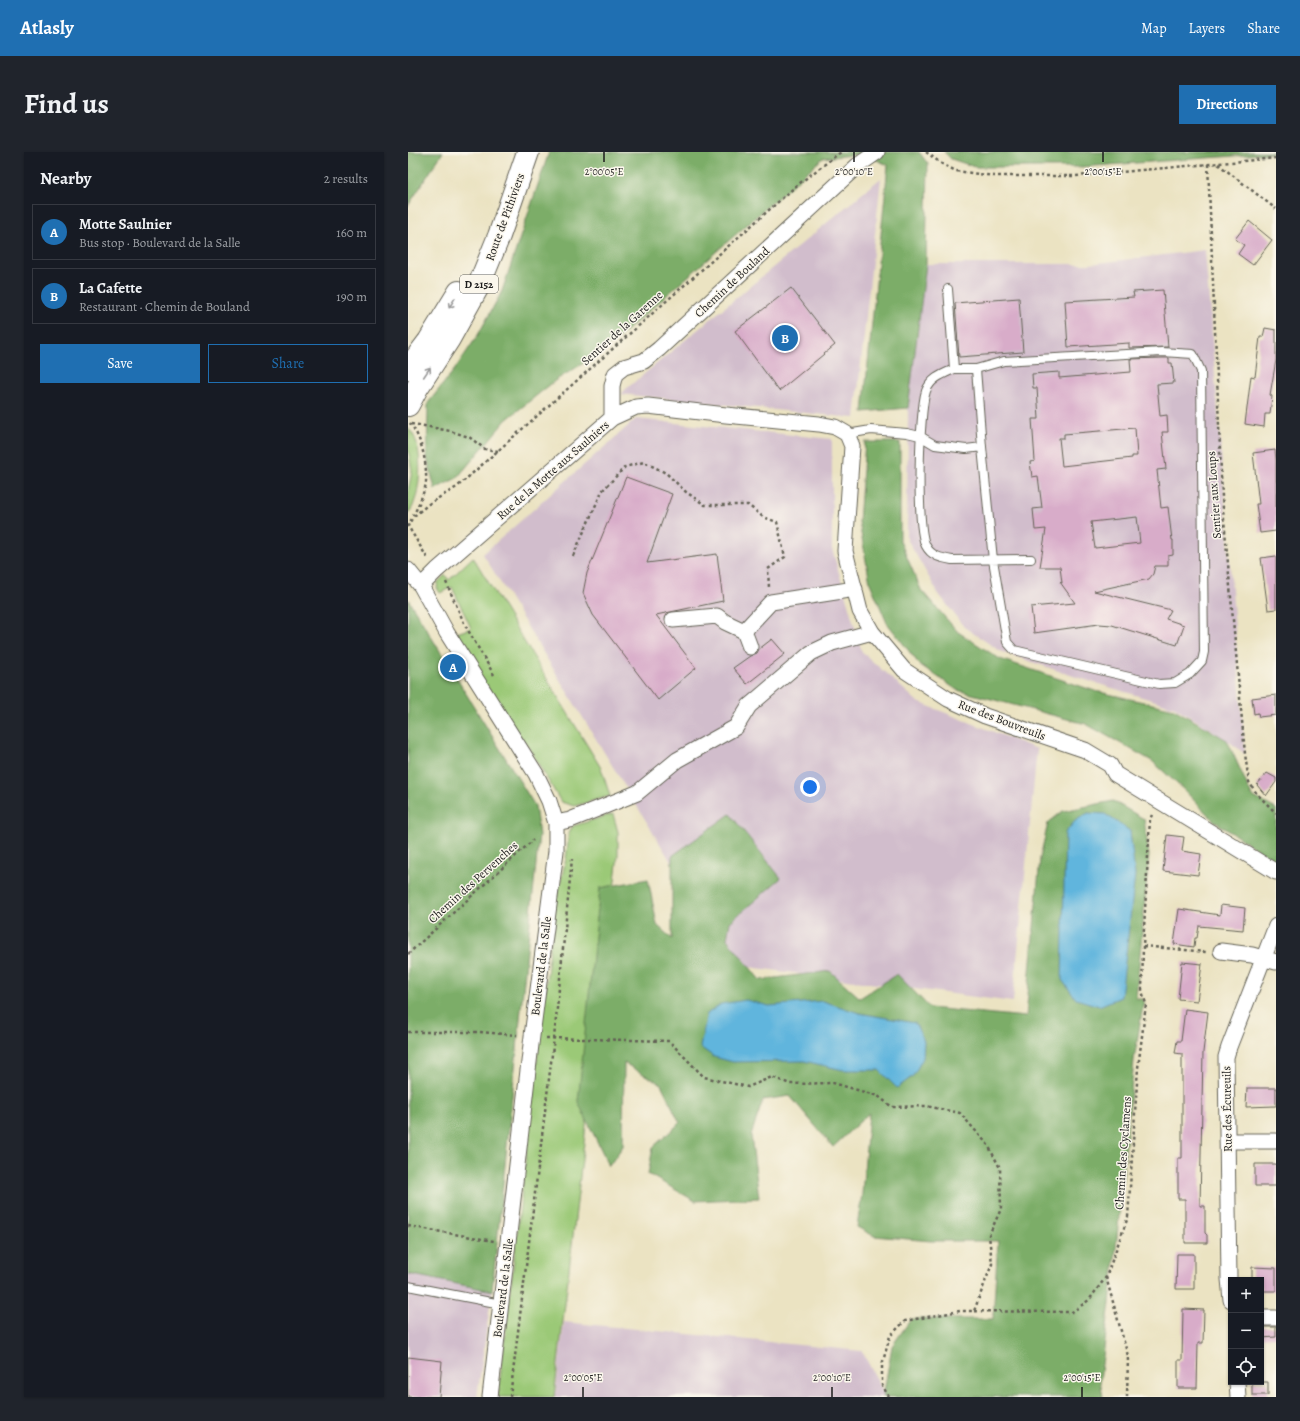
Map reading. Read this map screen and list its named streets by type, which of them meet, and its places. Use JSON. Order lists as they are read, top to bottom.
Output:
{
  "streets": {
    "main road": ["Route de Pithiviers", "D 2152"],
    "street": [
      "Chemin de Bouland",
      "Rue de la Motte aux Saulniers",
      "Rue des Bouvreuils",
      "Boulevard de la Salle",
      "Rue des Écureuils"
    ],
    "path": [
      "Sentier de la Garenne",
      "Sentier aux Loups",
      "Chemin des Pervenches",
      "Chemin des Cyclamens"
    ]
  },
  "crossings": [
    ["Chemin de Bouland", "Rue de la Motte aux Saulniers"],
    ["Rue de la Motte aux Saulniers", "Rue des Bouvreuils"],
    ["Rue de la Motte aux Saulniers", "Boulevard de la Salle"],
    ["Rue des Bouvreuils", "Chemin des Cyclamens"]
  ],
  "page": {
    "header": "Atlasly",
    "nav": ["Map", "Layers", "Share"],
    "title": "Find us",
    "buttons": [
      "Directions",
      ["Save", "Share"]
    ],
    "heading": ["Nearby", "2 results"],
    "list": [
      {
        "mark": "A",
        "name": "Motte Saulnier",
        "note": "Bus stop · Boulevard de la Salle",
        "value": "160 m"
      },
      {
        "mark": "B",
        "name": "La Cafette",
        "note": "Restaurant · Chemin de Bouland",
        "value": "190 m"
      }
    ],
    "pins": ["B", "A"],
    "map_buttons": ["+", "−"]
  },
  "coordinates": ["2°00'05\"E", "2°00'10\"E", "2°00'15\"E"]
}
